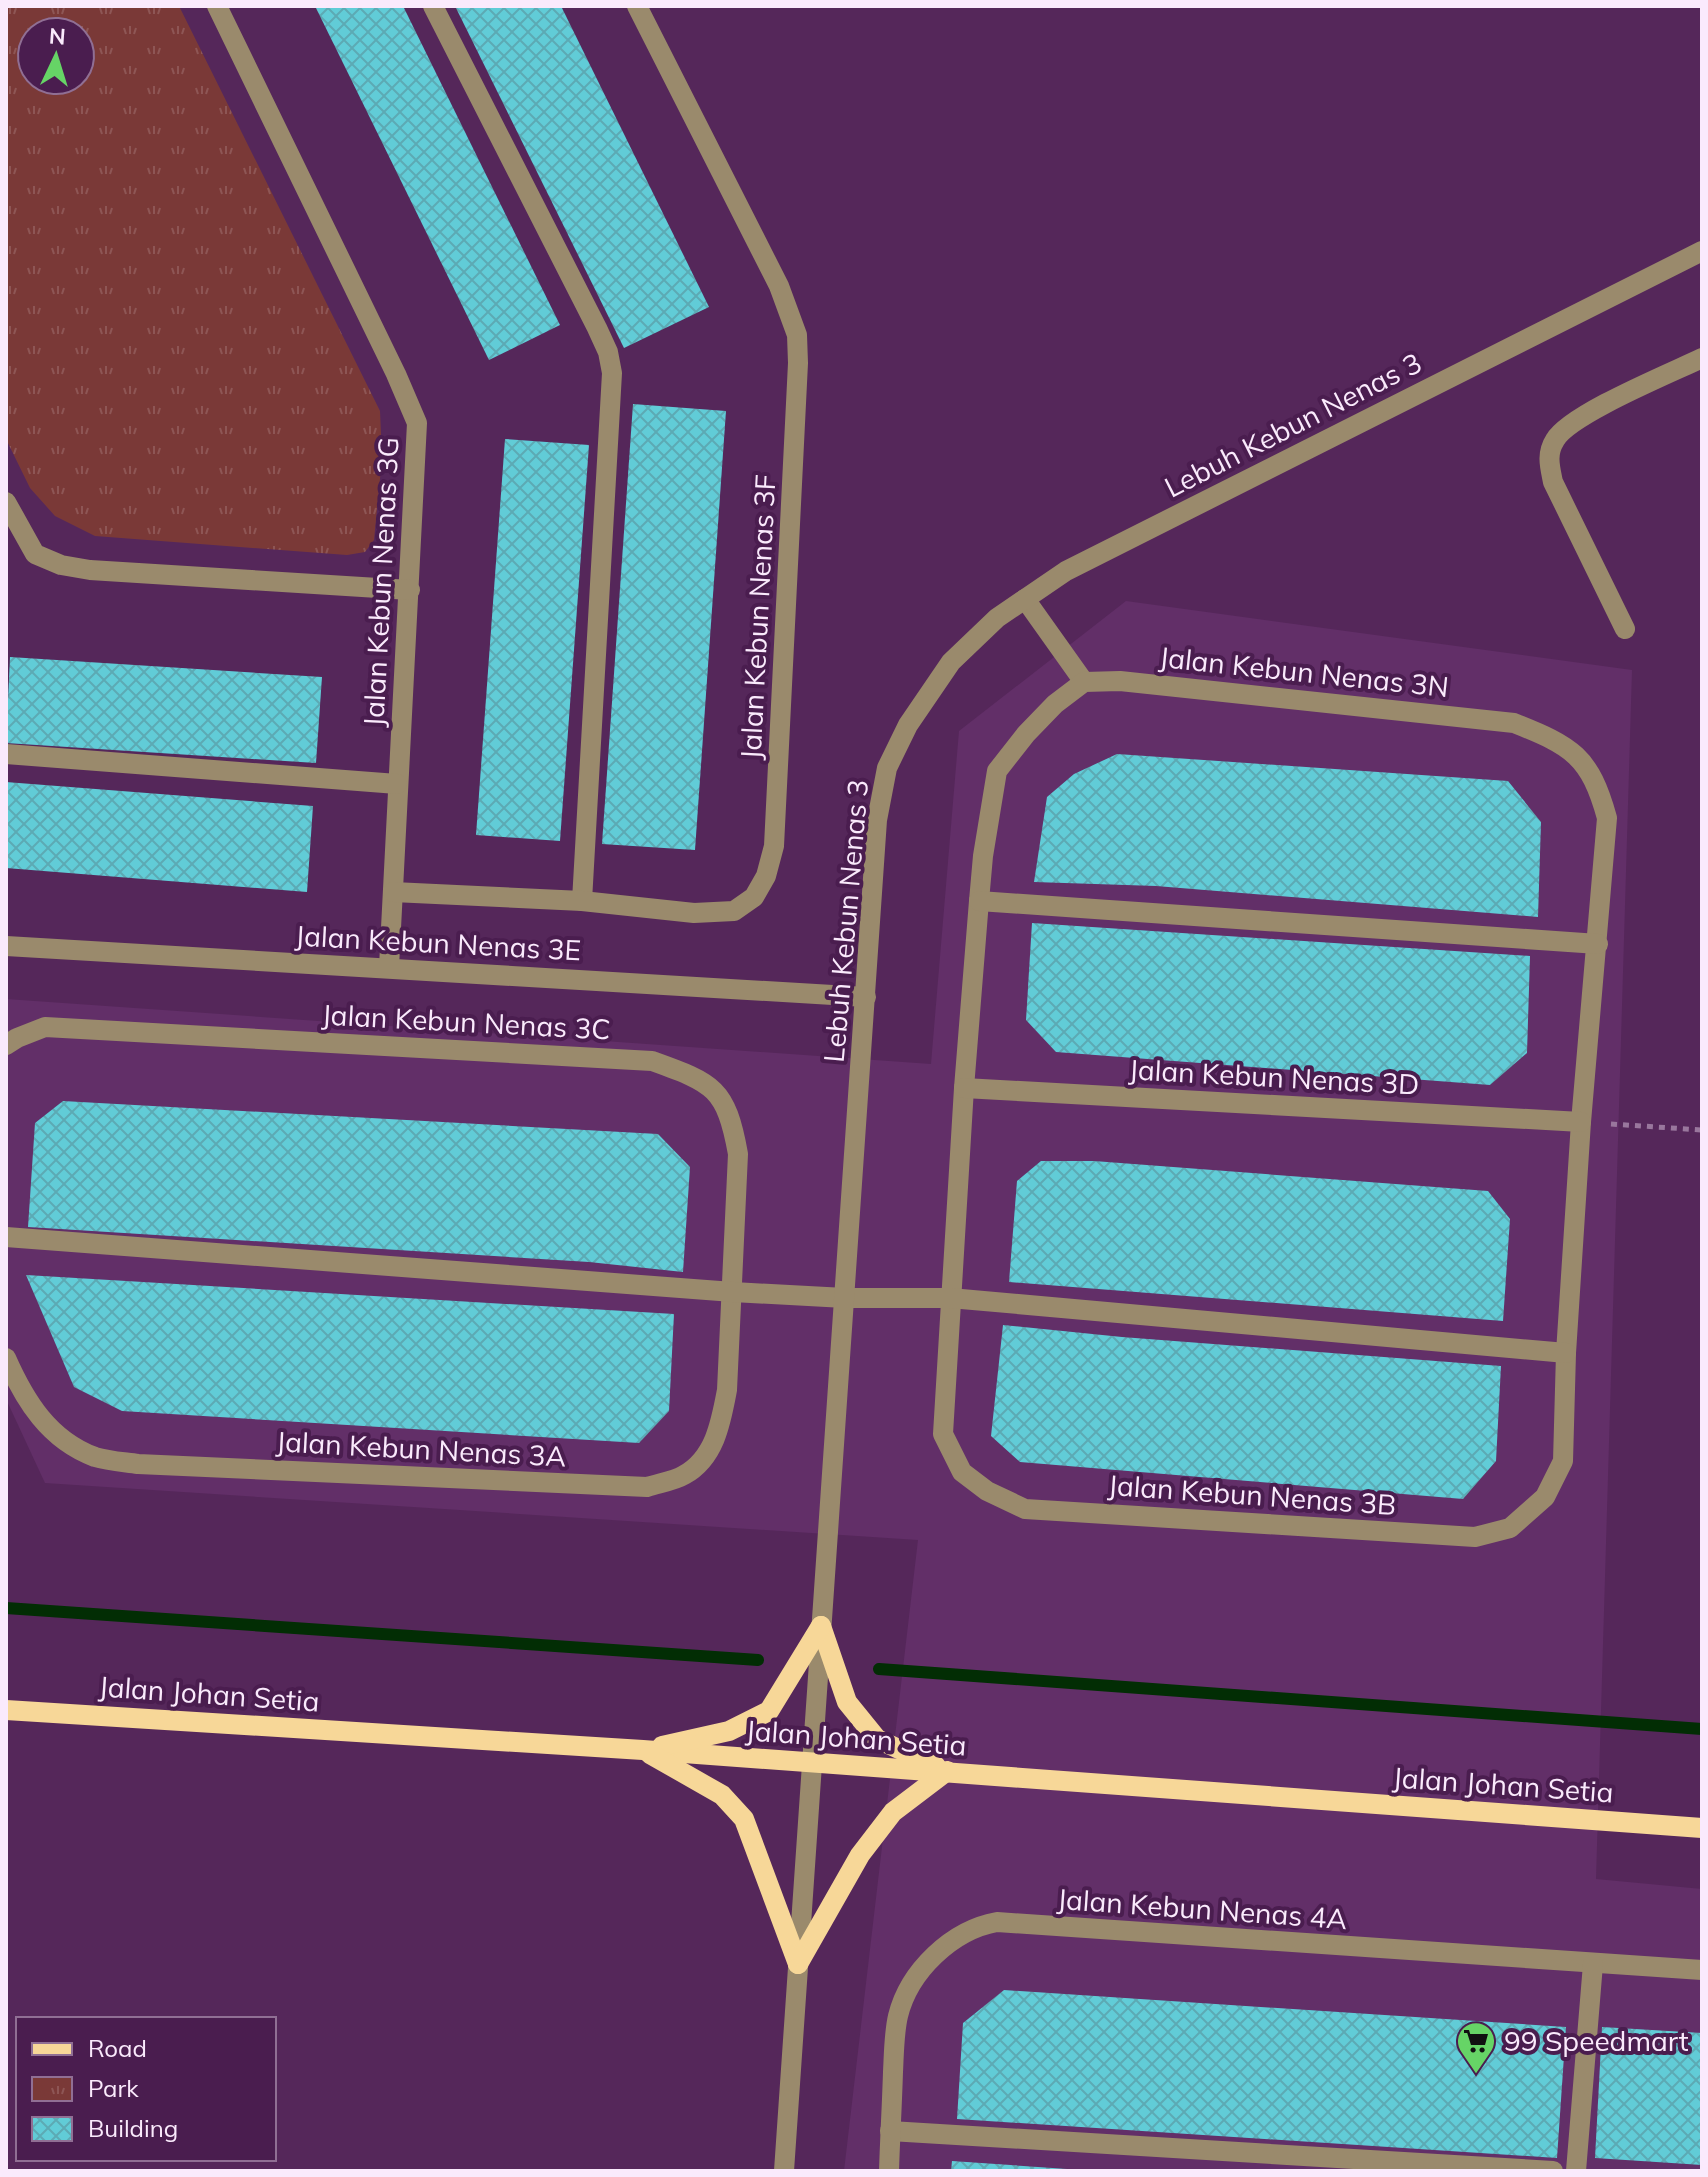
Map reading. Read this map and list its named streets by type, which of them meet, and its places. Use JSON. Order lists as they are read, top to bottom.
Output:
{
  "streets": {
    "main road": ["Jalan Johan Setia"],
    "street": [
      "Lebuh Kebun Nenas 3",
      "Jalan Kebun Nenas 3G",
      "Jalan Kebun Nenas 3F",
      "Jalan Kebun Nenas 3N",
      "Jalan Kebun Nenas 3E",
      "Jalan Kebun Nenas 3C",
      "Jalan Kebun Nenas 3D",
      "Jalan Kebun Nenas 3A",
      "Jalan Kebun Nenas 3B",
      "Jalan Kebun Nenas 4A"
    ]
  },
  "crossings": [
    ["Lebuh Kebun Nenas 3", "Jalan Kebun Nenas 3E"],
    ["Lebuh Kebun Nenas 3", "Jalan Johan Setia"],
    ["Jalan Kebun Nenas 3G", "Jalan Kebun Nenas 3F"],
    ["Jalan Kebun Nenas 3G", "Jalan Kebun Nenas 3E"],
    ["Jalan Kebun Nenas 3N", "Jalan Kebun Nenas 3D"],
    ["Jalan Kebun Nenas 3N", "Jalan Kebun Nenas 3B"],
    ["Jalan Kebun Nenas 3C", "Jalan Kebun Nenas 3A"],
    ["Jalan Kebun Nenas 3D", "Jalan Kebun Nenas 3B"]
  ],
  "places": {
    "supermarket": ["99 Speedmart"]
  },
  "legend": ["Road", "Park", "Building"],
  "north": "top"
}
